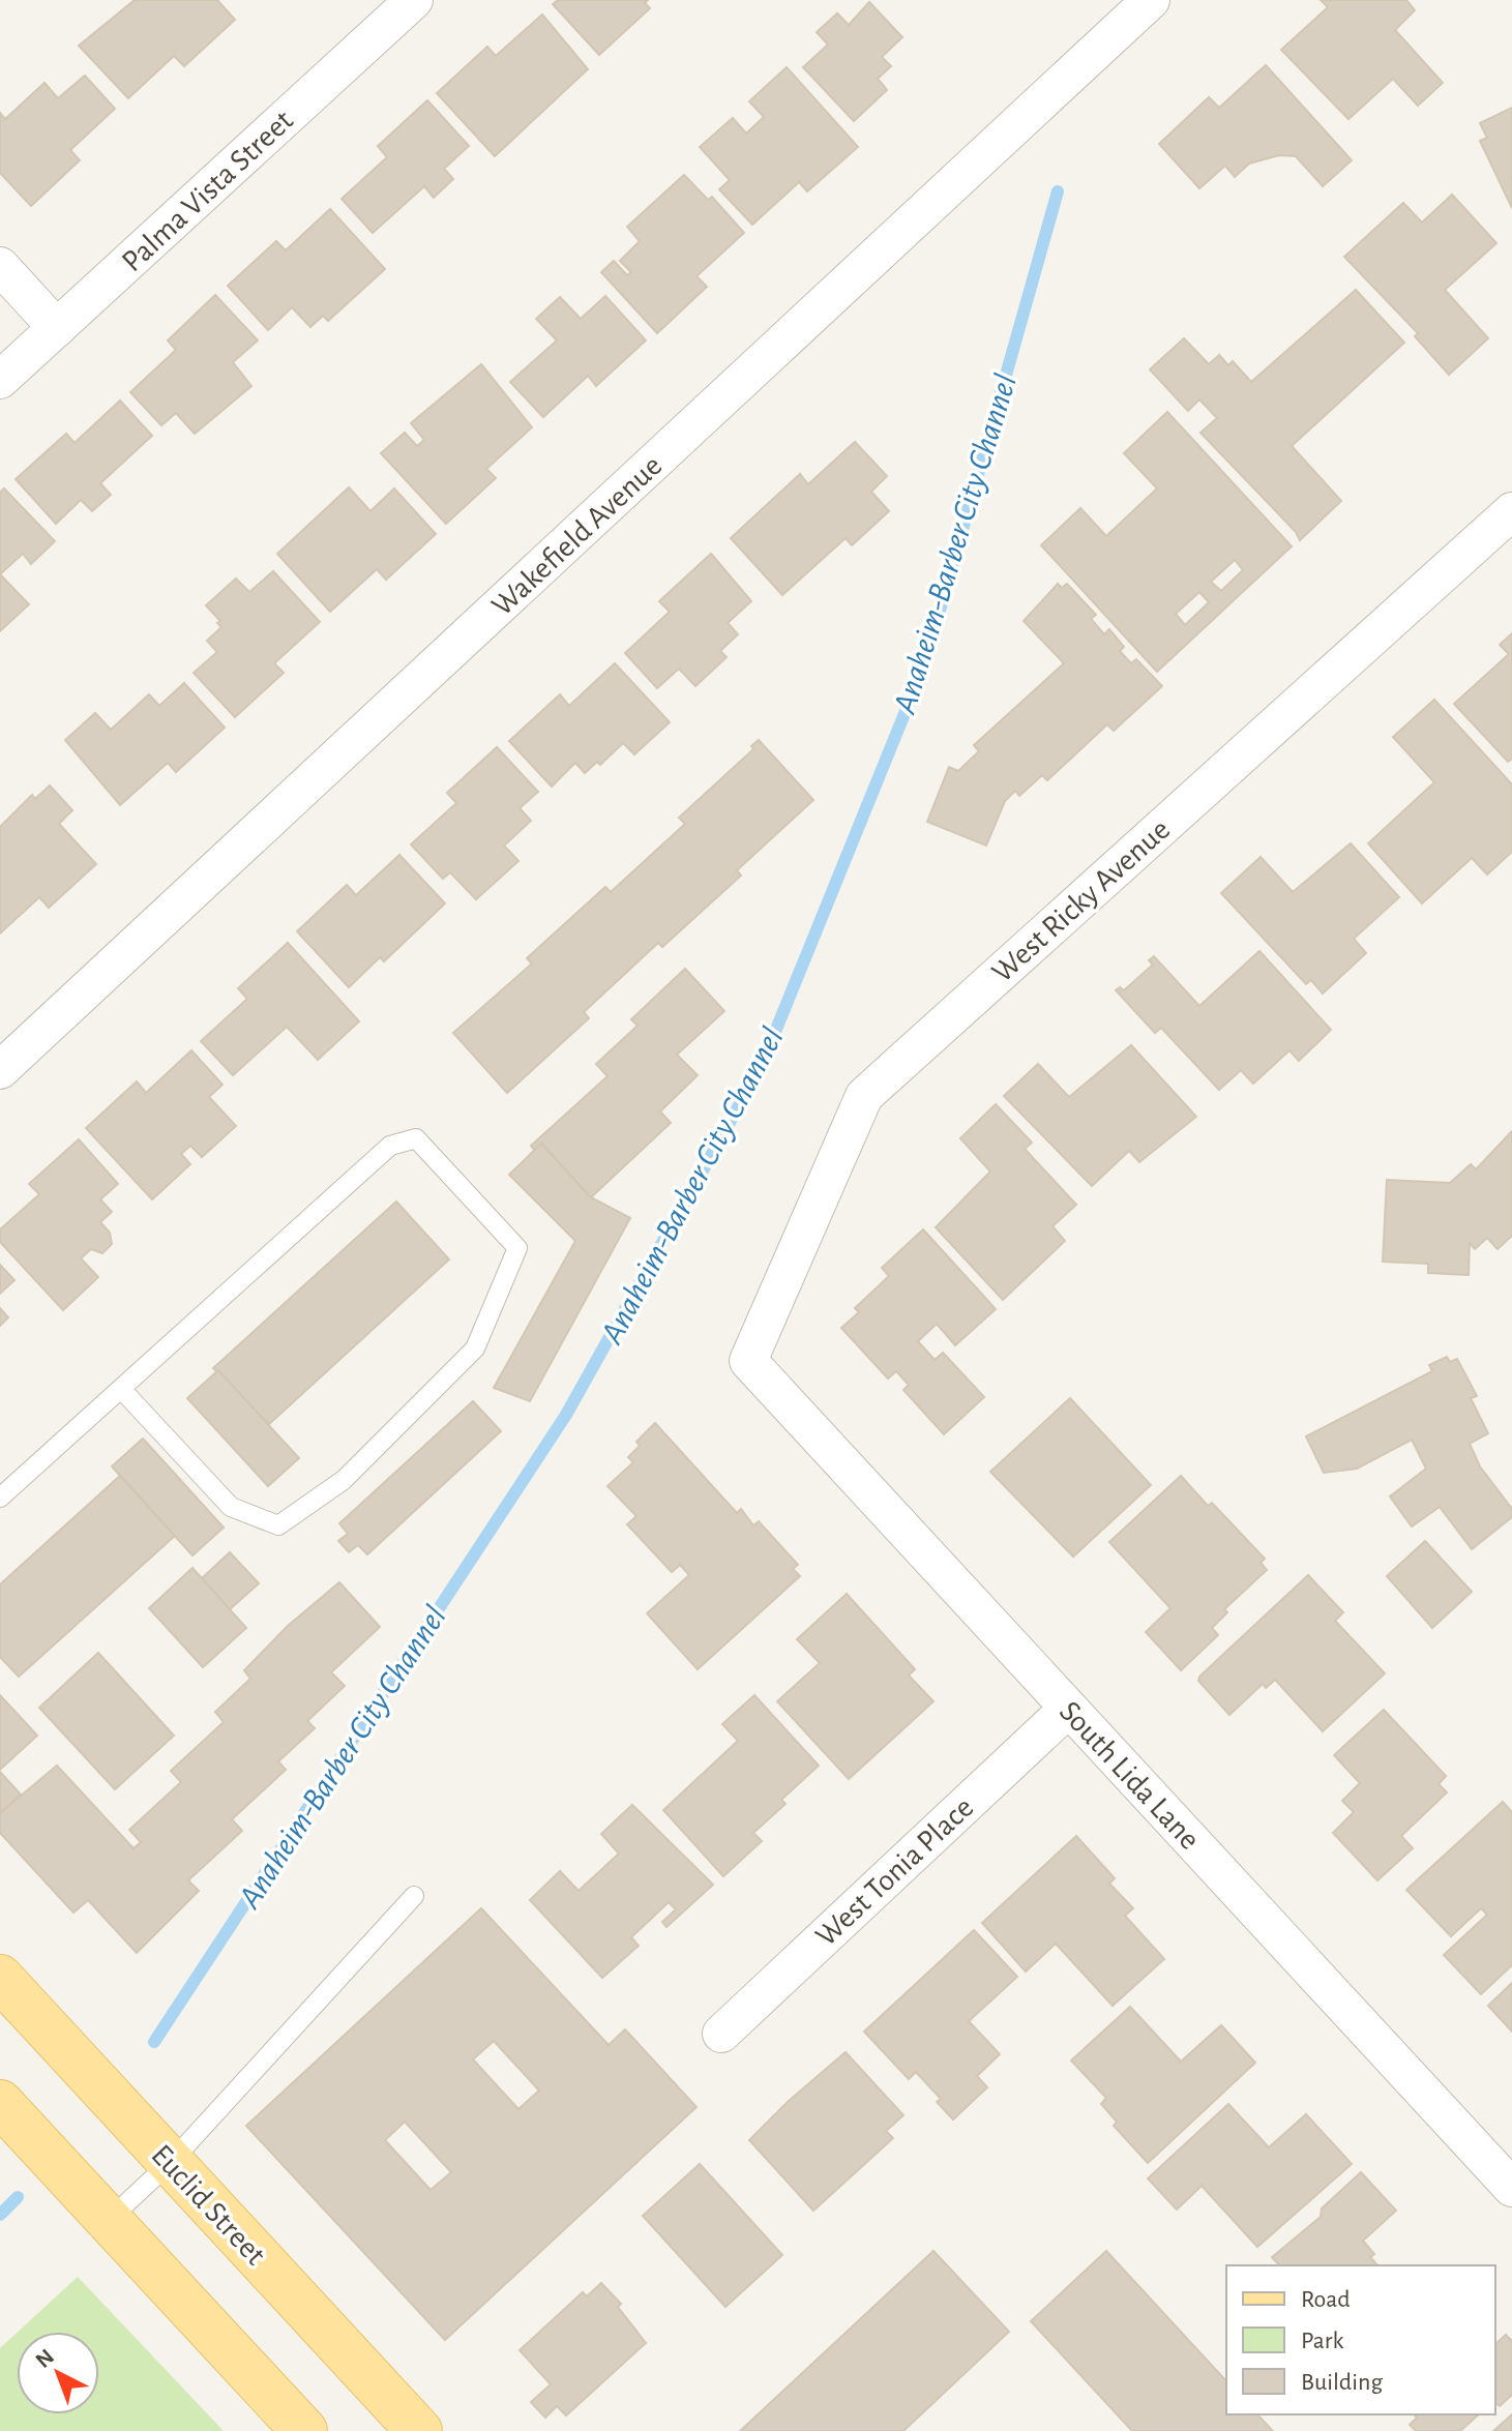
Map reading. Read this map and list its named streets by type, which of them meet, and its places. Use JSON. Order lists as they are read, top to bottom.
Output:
{
  "streets": {
    "main road": ["Euclid Street"],
    "street": [
      "Palma Vista Street",
      "Wakefield Avenue",
      "West Ricky Avenue",
      "South Lida Lane",
      "West Tonia Place"
    ]
  },
  "crossings": [
    ["West Ricky Avenue", "South Lida Lane"],
    ["South Lida Lane", "West Tonia Place"]
  ],
  "water": ["Anaheim-Barber City Channel"],
  "legend": ["Road", "Park", "Building"],
  "north": "top left"
}
